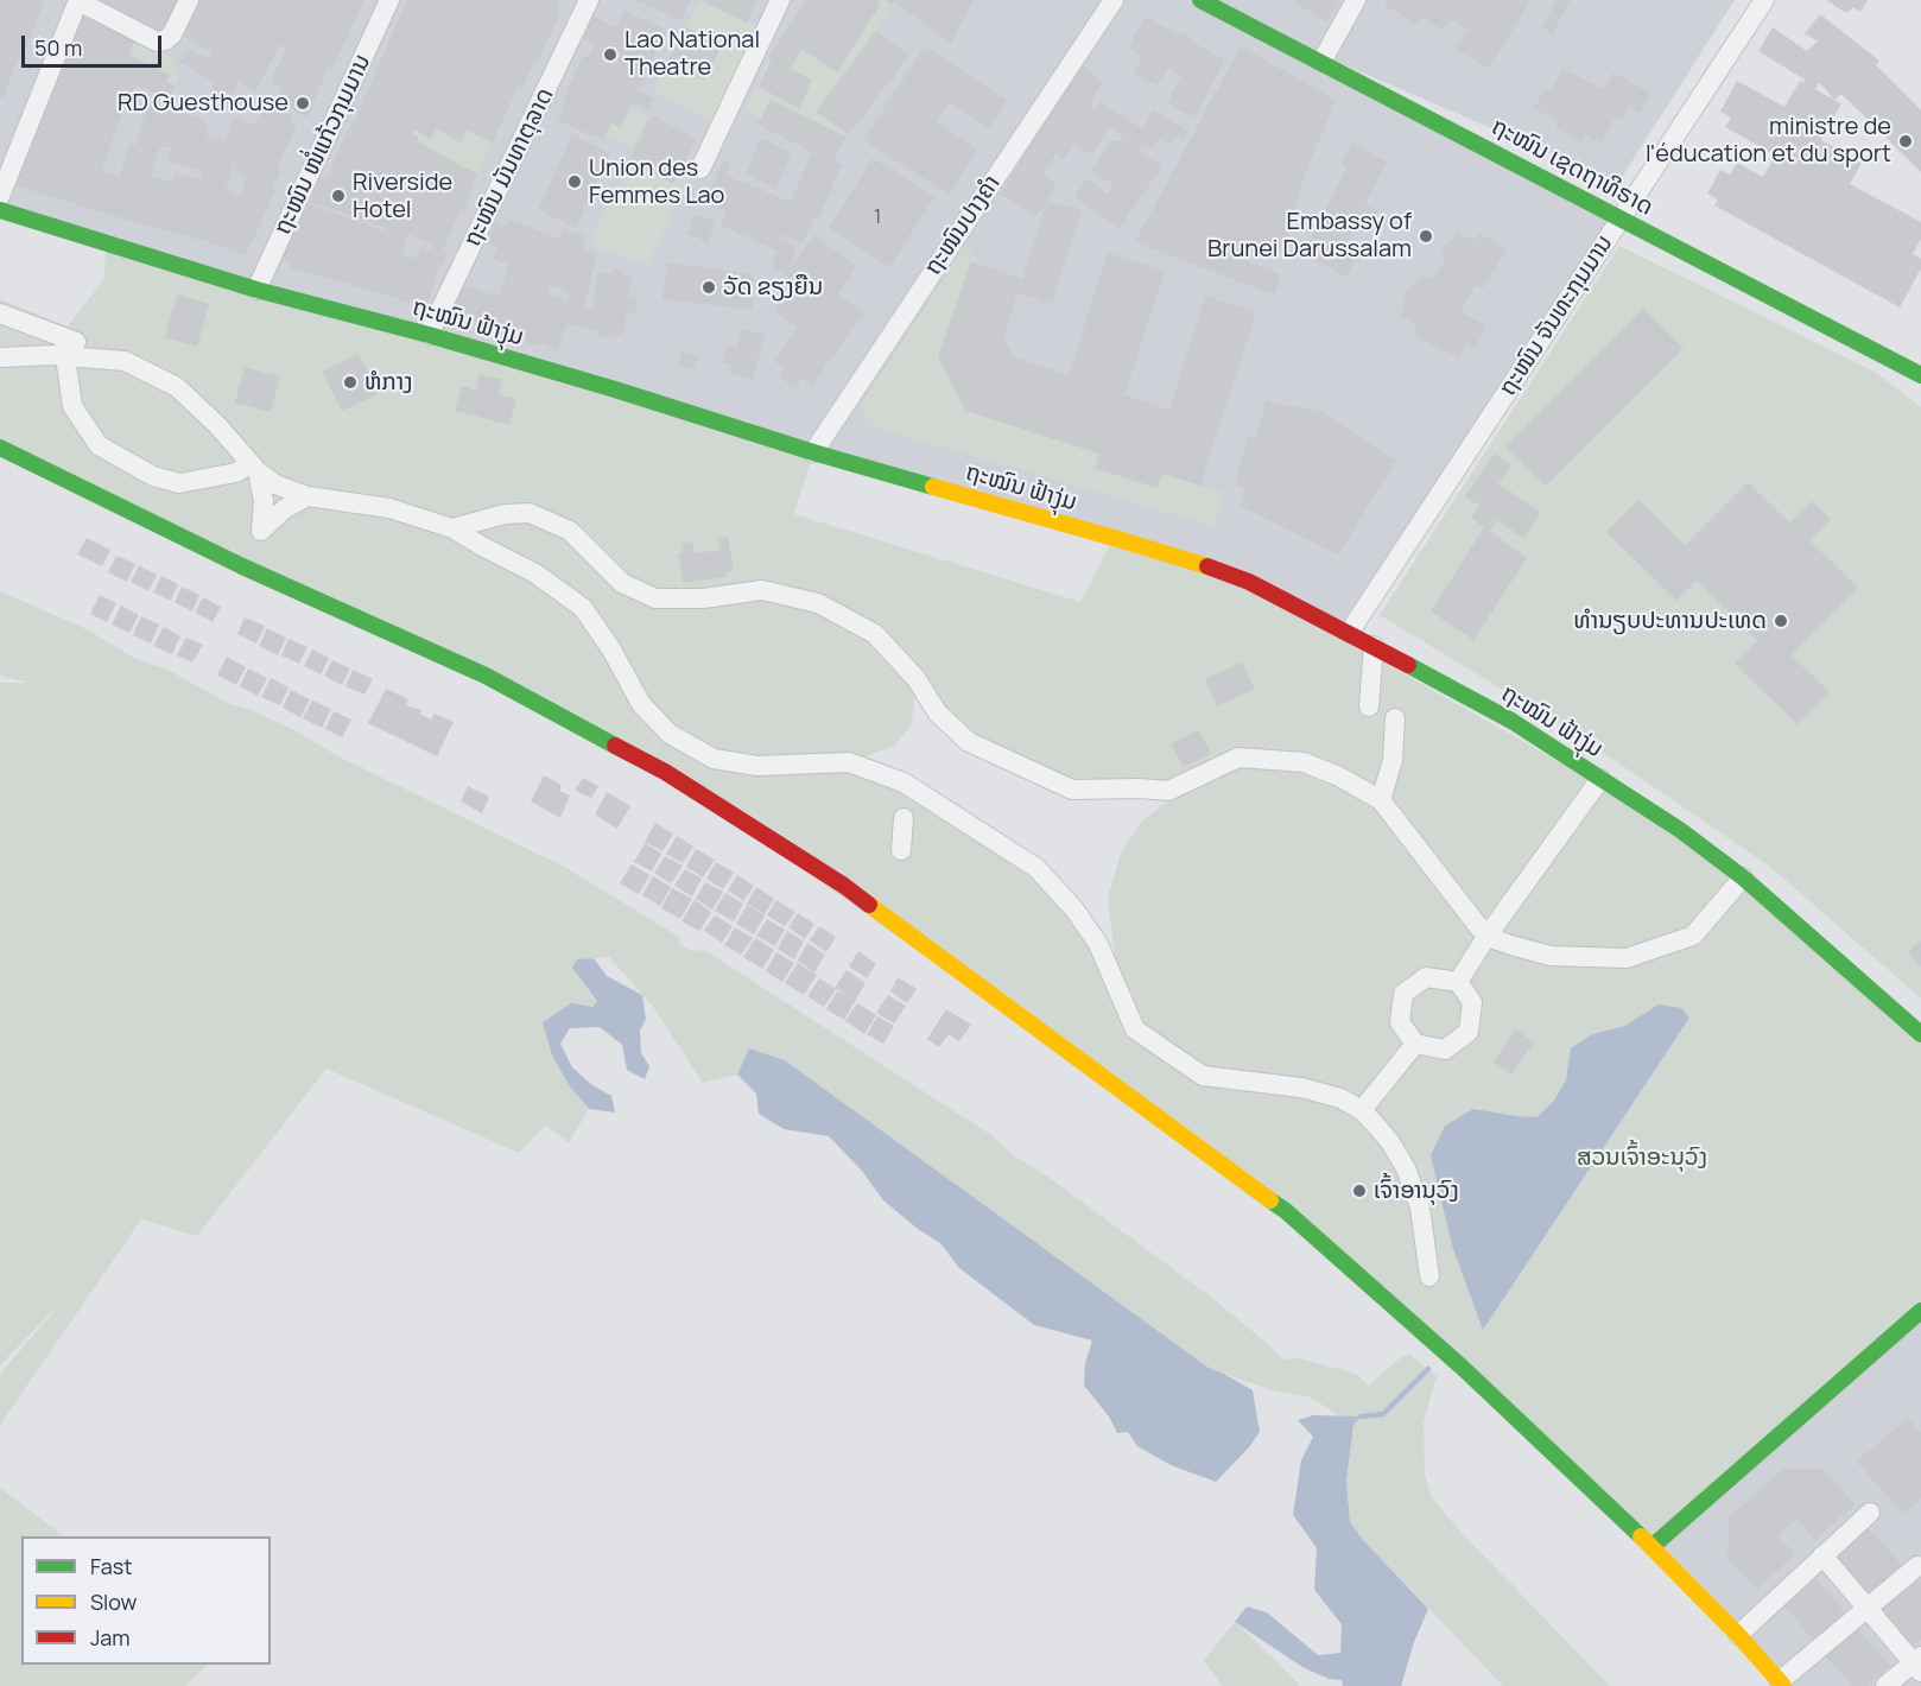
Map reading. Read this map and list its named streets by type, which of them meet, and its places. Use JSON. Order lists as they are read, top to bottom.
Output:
{
  "streets": {
    "main road": ["ຖະໜົນ ເຊດຖາທິຣາດ", "ຖະໝົນ ຟ້າງຸ່ມ"],
    "street": [
      "ຖະໜົນ ໜໍ່ແກ້ວກຸມມານ",
      "ຖະໜົນ ມັນທາຕຸລາດ",
      "ຖະໜົນປາງຄໍາ",
      "ຖະໜົນ ຈັນທະກຸມມານ"
    ]
  },
  "crossings": [
    ["ຖະໜົນ ໜໍ່ແກ້ວກຸມມານ", "ຖະໝົນ ຟ້າງຸ່ມ"],
    ["ຖະໜົນ ມັນທາຕຸລາດ", "ຖະໝົນ ຟ້າງຸ່ມ"],
    ["ຖະໜົນ ເຊດຖາທິຣາດ", "ຖະໜົນ ຈັນທະກຸມມານ"],
    ["ຖະໜົນປາງຄໍາ", "ຖະໝົນ ຟ້າງຸ່ມ"],
    ["ຖະໜົນ ຈັນທະກຸມມານ", "ຖະໝົນ ຟ້າງຸ່ມ"]
  ],
  "parks": ["ສວນເຈົ້າອະນຸວົງ"],
  "places": [
    "Lao National Theatre",
    "RD Guesthouse",
    "ministre de l'éducation et du sport",
    "Union des Femmes Lao",
    "Riverside Hotel",
    "Embassy of Brunei Darussalam",
    "ວັດ ຂຽງຍືນ",
    "ຫໍກາງ",
    "ທຳນຽບປະທານປະເທດ",
    "ເຈົ້າອານຸວົງ"
  ],
  "house_numbers": ["1"],
  "legend": ["Fast", "Slow", "Jam"],
  "scale_bar": "50 m"
}
